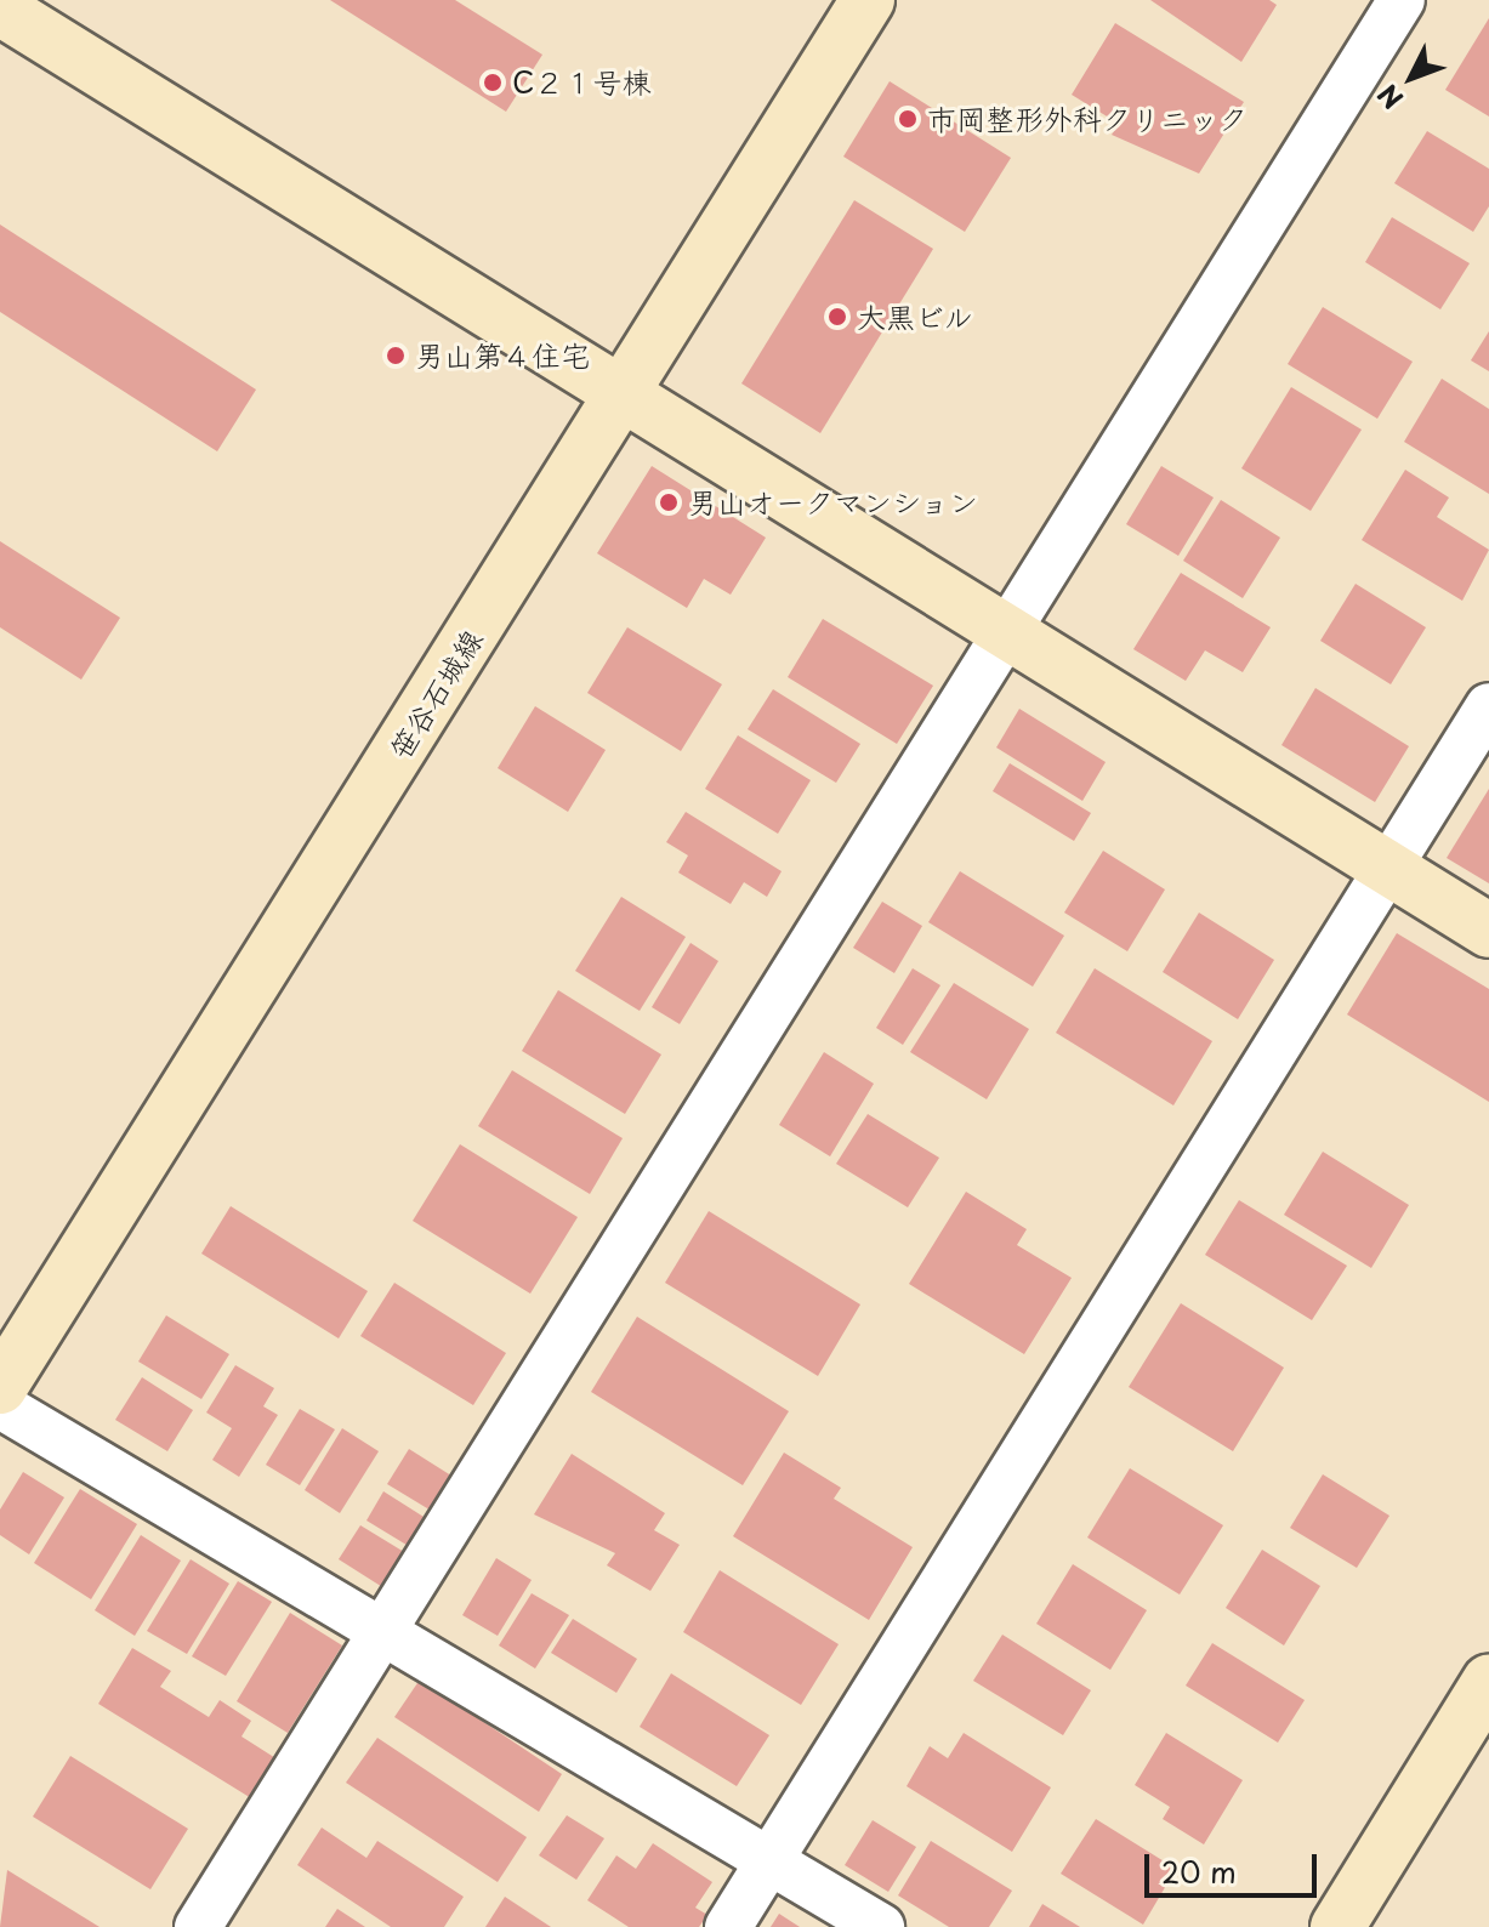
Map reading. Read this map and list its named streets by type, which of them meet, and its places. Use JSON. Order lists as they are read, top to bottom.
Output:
{
  "streets": {
    "street": ["笹谷石城線"]
  },
  "places": [
    "C２１号棟",
    "市岡整形外科クリニック",
    "大黒ビル",
    "男山第４住宅",
    "男山オークマンション"
  ],
  "scale_bar": "20 m",
  "north": "bottom left"
}
